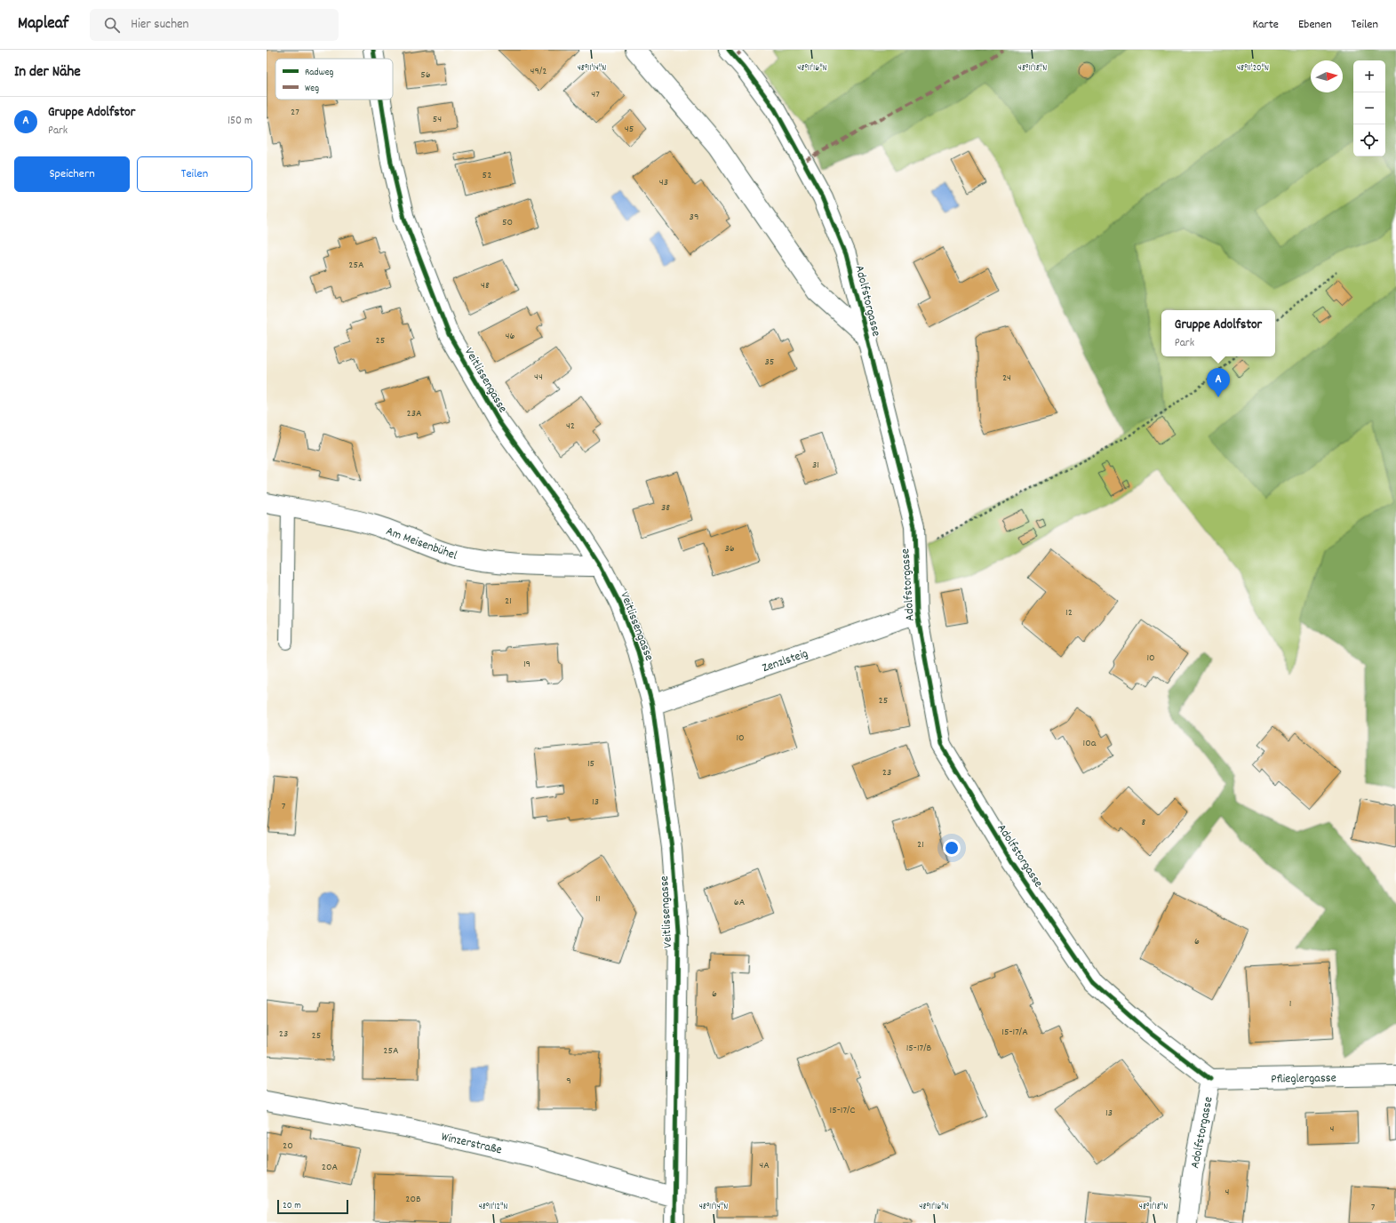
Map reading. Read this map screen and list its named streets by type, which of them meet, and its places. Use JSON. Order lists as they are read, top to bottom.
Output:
{
  "streets": {
    "street": [
      "Adolfstorgasse",
      "Veitlissengasse",
      "Am Meisenbühel",
      "Zenzlsteig",
      "Pflieglergasse",
      "Winzerstraße"
    ]
  },
  "crossings": [
    ["Adolfstorgasse", "Zenzlsteig"],
    ["Adolfstorgasse", "Pflieglergasse"],
    ["Veitlissengasse", "Am Meisenbühel"],
    ["Veitlissengasse", "Zenzlsteig"],
    ["Veitlissengasse", "Winzerstraße"]
  ],
  "house_numbers": [
    "49/2",
    "56",
    "47",
    "27",
    "54",
    "45",
    "52",
    "43",
    "39",
    "50",
    "25A",
    "48",
    "46",
    "25",
    "35",
    "44",
    "24",
    "23A",
    "42",
    "31",
    "38",
    "36",
    "21",
    "12",
    "10",
    "19",
    "25",
    "10",
    "10a",
    "15",
    "23",
    "13",
    "7",
    "8",
    "21",
    "11",
    "6A",
    "6",
    "6",
    "1",
    "15-17/A",
    "23",
    "25",
    "15-17/B",
    "25A",
    "9",
    "15-17/C",
    "13",
    "4",
    "20",
    "4A",
    "20A",
    "4",
    "20B",
    "7"
  ],
  "legend": ["Radweg", "Weg"],
  "scale_bar": "20 m",
  "north": "right",
  "page": {
    "header": "Mapleaf",
    "search": "Hier suchen",
    "nav": ["Karte", "Ebenen", "Teilen"],
    "heading": "In der Nähe",
    "map_buttons": ["+", "−"],
    "list": [
      {
        "mark": "A",
        "name": "Gruppe Adolfstor",
        "note": "Park",
        "value": "150 m"
      }
    ],
    "buttons": ["Speichern", "Teilen"],
    "popup": ["Gruppe Adolfstor", "Park"],
    "pins": "A",
    "scale": "20 m"
  },
  "coordinates": [
    "48°11'14\"N",
    "48°11'16\"N",
    "48°11'18\"N",
    "48°11'20\"N",
    "48°11'12\"N"
  ]
}
